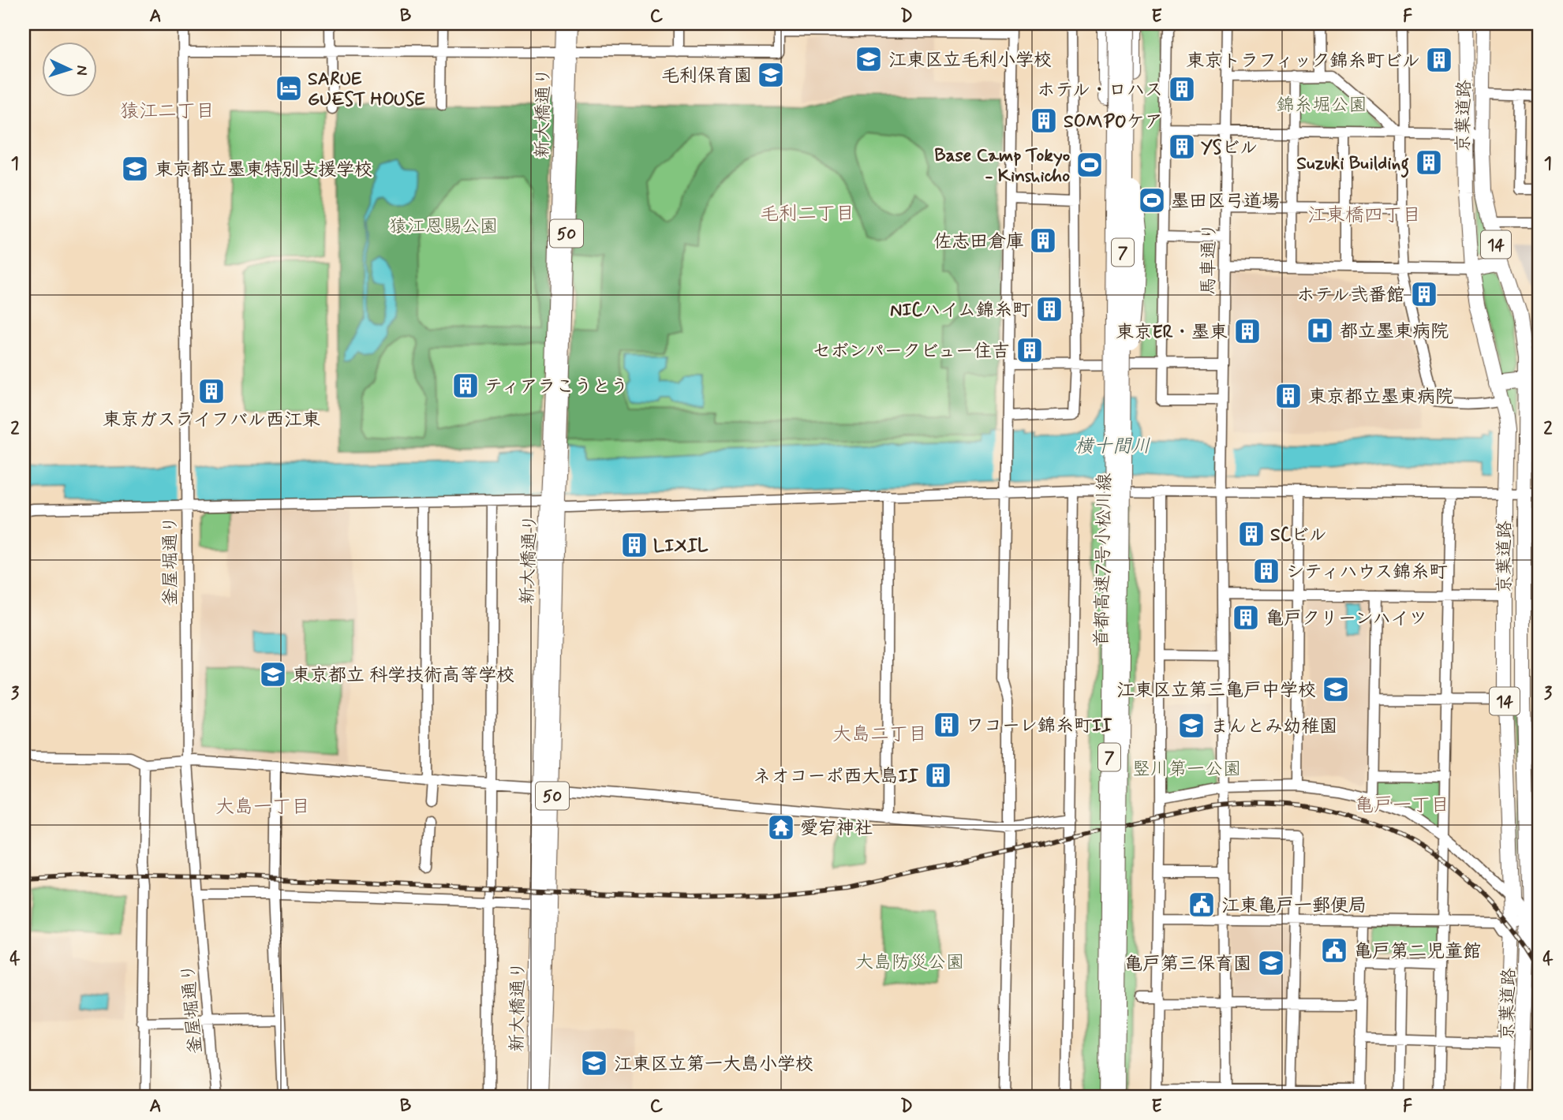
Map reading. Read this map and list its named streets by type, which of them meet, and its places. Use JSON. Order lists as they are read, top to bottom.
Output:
{
  "streets": {
    "highway": [
      "京葉道路",
      "14",
      "7",
      "首都高速7号小松川線"
    ],
    "main road": ["新大橋通り", "50"],
    "street": ["馬車通り", "釜屋堀通り"]
  },
  "districts": [
    "猿江二丁目",
    "毛利二丁目",
    "江東橋四丁目",
    "大島二丁目",
    "亀戸一丁目",
    "大島一丁目"
  ],
  "water": ["横十間川"],
  "parks": [
    "錦糸堀公園",
    "猿江恩賜公園",
    "竪川第一公園",
    "大島防災公園"
  ],
  "places": {
    "school or university": [
      "江東区立毛利小学校",
      "毛利保育園",
      "東京都立墨東特別支援学校",
      "東京都立 科学技術高等学校",
      "江東区立第三亀戸中学校",
      "まんとみ幼稚園",
      "亀戸第三保育園",
      "江東区立第一大島小学校"
    ],
    "building": [
      "東京トラフィック錦糸町ビル",
      "ホテル・ロハス",
      "SOMPOケア",
      "YSビル",
      "Suzuki Building",
      "佐志田倉庫",
      "ホテル弐番館",
      "NICハイム錦糸町",
      "東京ER・墨東",
      "セボンパークビュー住吉",
      "ティアラこうとう",
      "東京ガスライフバル西江東",
      "東京都立墨東病院",
      "SCビル",
      "LIXIL",
      "シティハウス錦糸町",
      "亀戸クリーンハイツ",
      "ワコーレ錦糸町II",
      "ネオコーポ西大島II"
    ],
    "hotel": ["SARUE GUEST HOUSE"],
    "sports": ["Base Camp Tokyo - Kinshicho", "墨田区弓道場"],
    "hospital": ["都立墨東病院"],
    "temple": ["愛宕神社"],
    "public building": ["江東亀戸一郵便局", "亀戸第二児童館"]
  },
  "north": "right",
  "grid": {
    "columns": [
      "A",
      "B",
      "C",
      "D",
      "E",
      "F"
    ],
    "rows": [
      "1",
      "2",
      "3",
      "4"
    ]
  }
}
